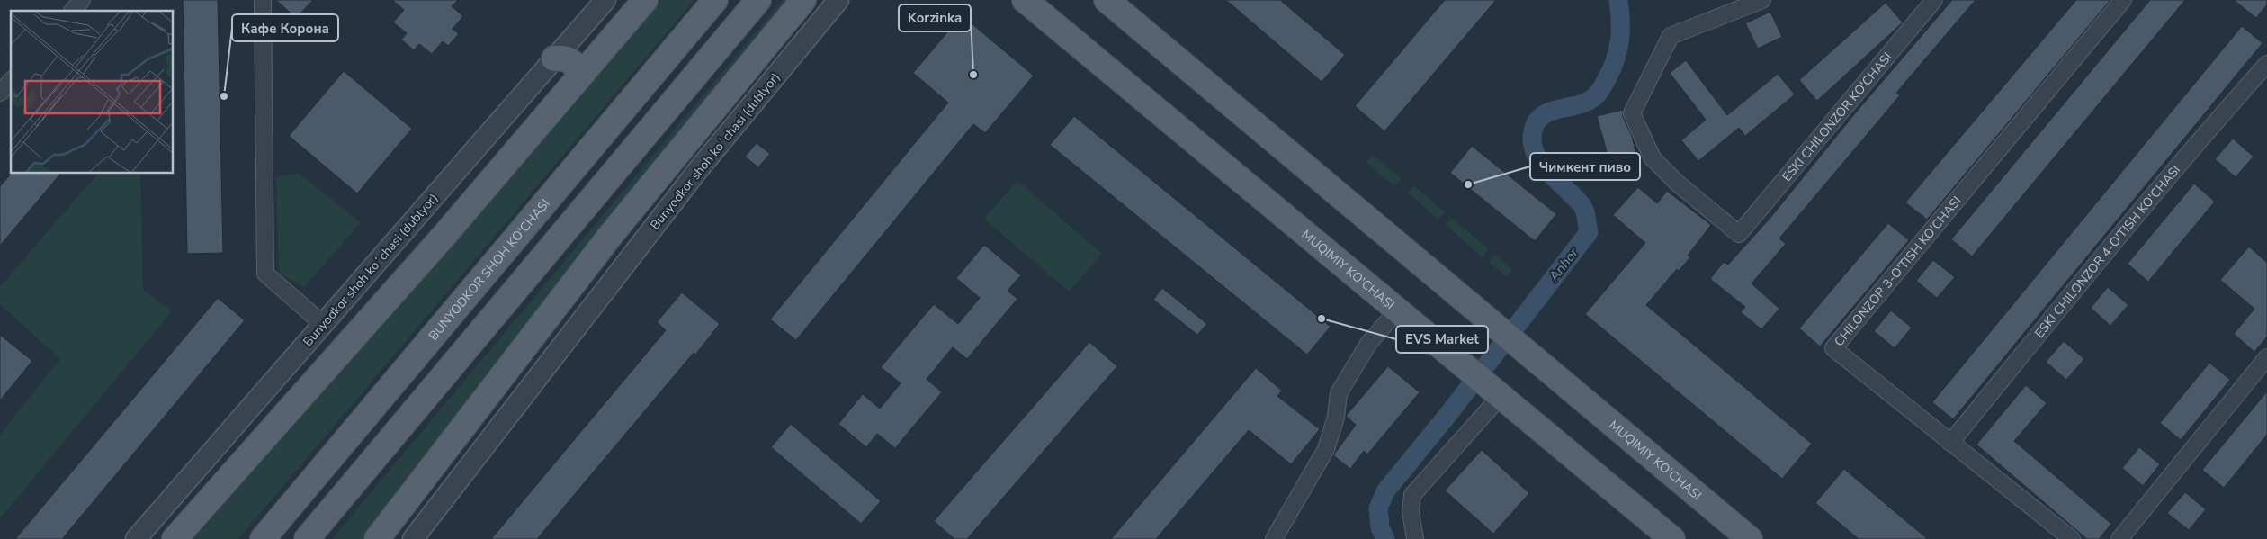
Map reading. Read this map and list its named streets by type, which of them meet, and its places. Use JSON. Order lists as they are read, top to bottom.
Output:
{
  "streets": {
    "main road": ["MUQIMIY KO'CHASI", "BUNYODKOR SHOH KO'CHASI"],
    "street": [
      "ESKI CHILONZOR KO'CHASI",
      "Bunyodkor shoh koʻchasi (dublyor)",
      "ESKI CHILONZOR 4-O'TISH KO'CHASI",
      "CHILONZOR 3-O'TISH KO'CHASI"
    ]
  },
  "crossings": [
    ["ESKI CHILONZOR 4-O'TISH KO'CHASI", "CHILONZOR 3-O'TISH KO'CHASI"]
  ],
  "water": ["Anhor"],
  "places": [
    "Korzinka",
    "Кафе Корона",
    "Чимкент пиво",
    "EVS Market"
  ]
}
